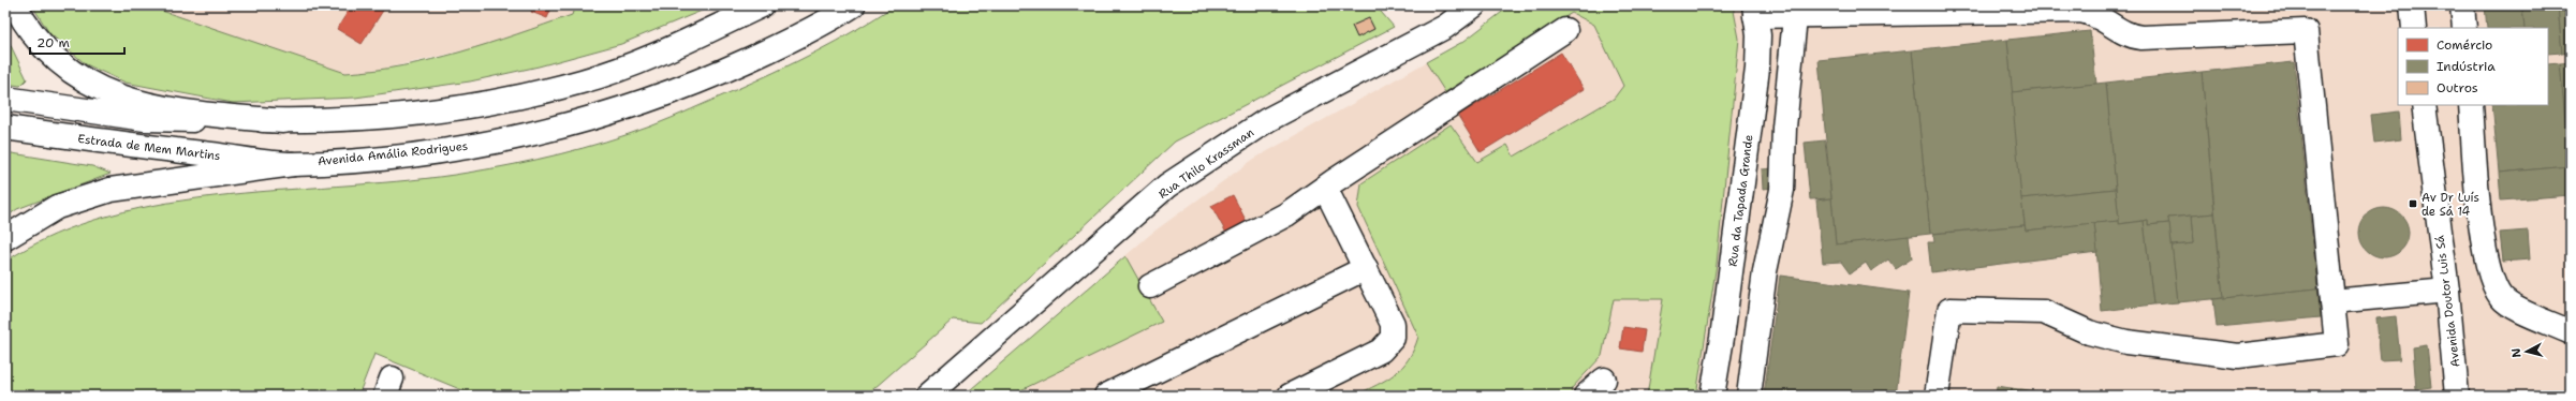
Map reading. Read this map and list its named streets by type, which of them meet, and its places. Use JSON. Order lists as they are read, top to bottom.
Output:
{
  "streets": {
    "main road": [
      "Estrada de Mem Martins",
      "Avenida Amália Rodrigues",
      "Rua Thilo Krassman",
      "Rua da Tapada Grande",
      "Avenida Doutor Luis Sá"
    ]
  },
  "crossings": [
    ["Estrada de Mem Martins", "Avenida Amália Rodrigues"]
  ],
  "places": {
    "transit": ["Av Dr Luís de Sá 14"]
  },
  "legend": ["Comércio", "Indústria", "Outros"],
  "scale_bar": "20 m",
  "north": "left"
}
